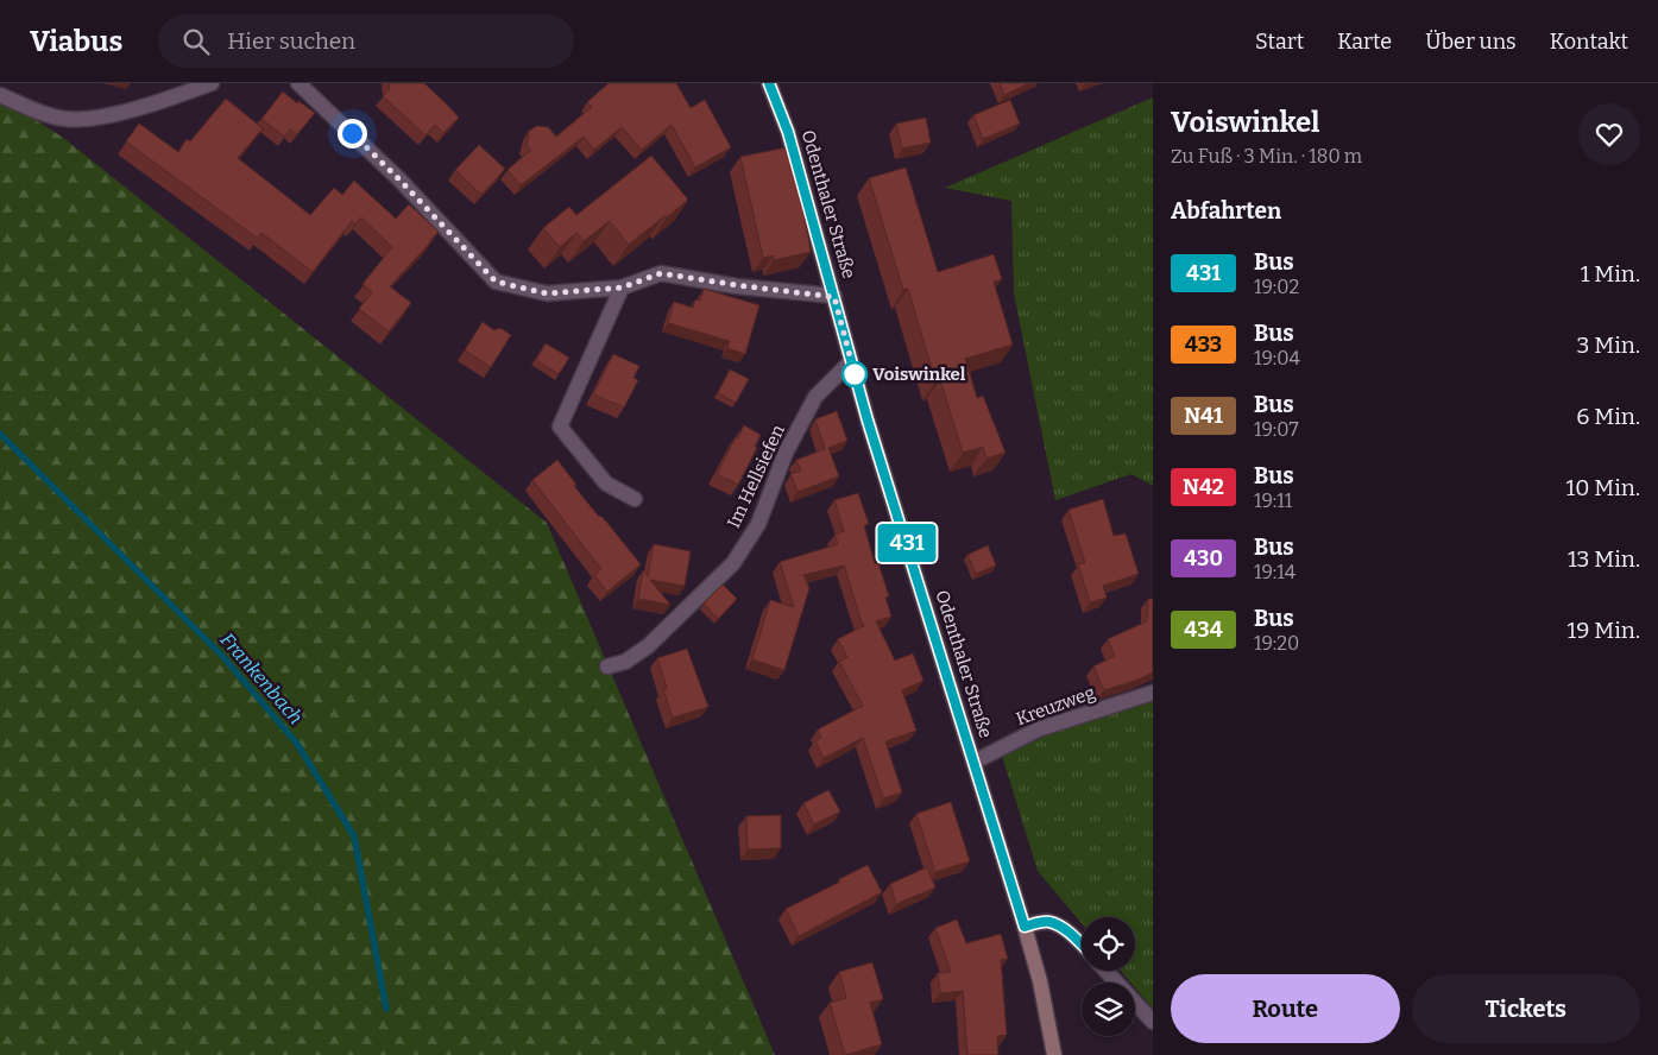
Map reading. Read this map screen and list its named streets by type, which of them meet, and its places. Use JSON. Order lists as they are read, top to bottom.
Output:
{
  "streets": {
    "main road": ["Odenthaler Straße"],
    "street": ["Im Hellsiefen", "Kreuzweg"]
  },
  "crossings": [
    ["Odenthaler Straße", "Im Hellsiefen"],
    ["Odenthaler Straße", "Kreuzweg"]
  ],
  "water": ["Frankenbach"],
  "places": ["Voiswinkel"],
  "lines": ["bus line 431"],
  "page": {
    "header": "Viabus",
    "search": "Hier suchen",
    "nav": [
      "Start",
      "Karte",
      "Über uns",
      "Kontakt"
    ],
    "on_map": "431",
    "heading": [
      ["Voiswinkel", "Zu Fuß · 3 Min. · 180 m"],
      "Abfahrten"
    ],
    "list": [
      {
        "mark": "431",
        "name": "Bus",
        "note": "19:02",
        "value": "1 Min."
      },
      {
        "mark": "433",
        "name": "Bus",
        "note": "19:04",
        "value": "3 Min."
      },
      {
        "mark": "N41",
        "name": "Bus",
        "note": "19:07",
        "value": "6 Min."
      },
      {
        "mark": "N42",
        "name": "Bus",
        "note": "19:11",
        "value": "10 Min."
      },
      {
        "mark": "430",
        "name": "Bus",
        "note": "19:14",
        "value": "13 Min."
      },
      {
        "mark": "434",
        "name": "Bus",
        "note": "19:20",
        "value": "19 Min."
      }
    ],
    "buttons": ["Route", "Tickets"]
  }
}
